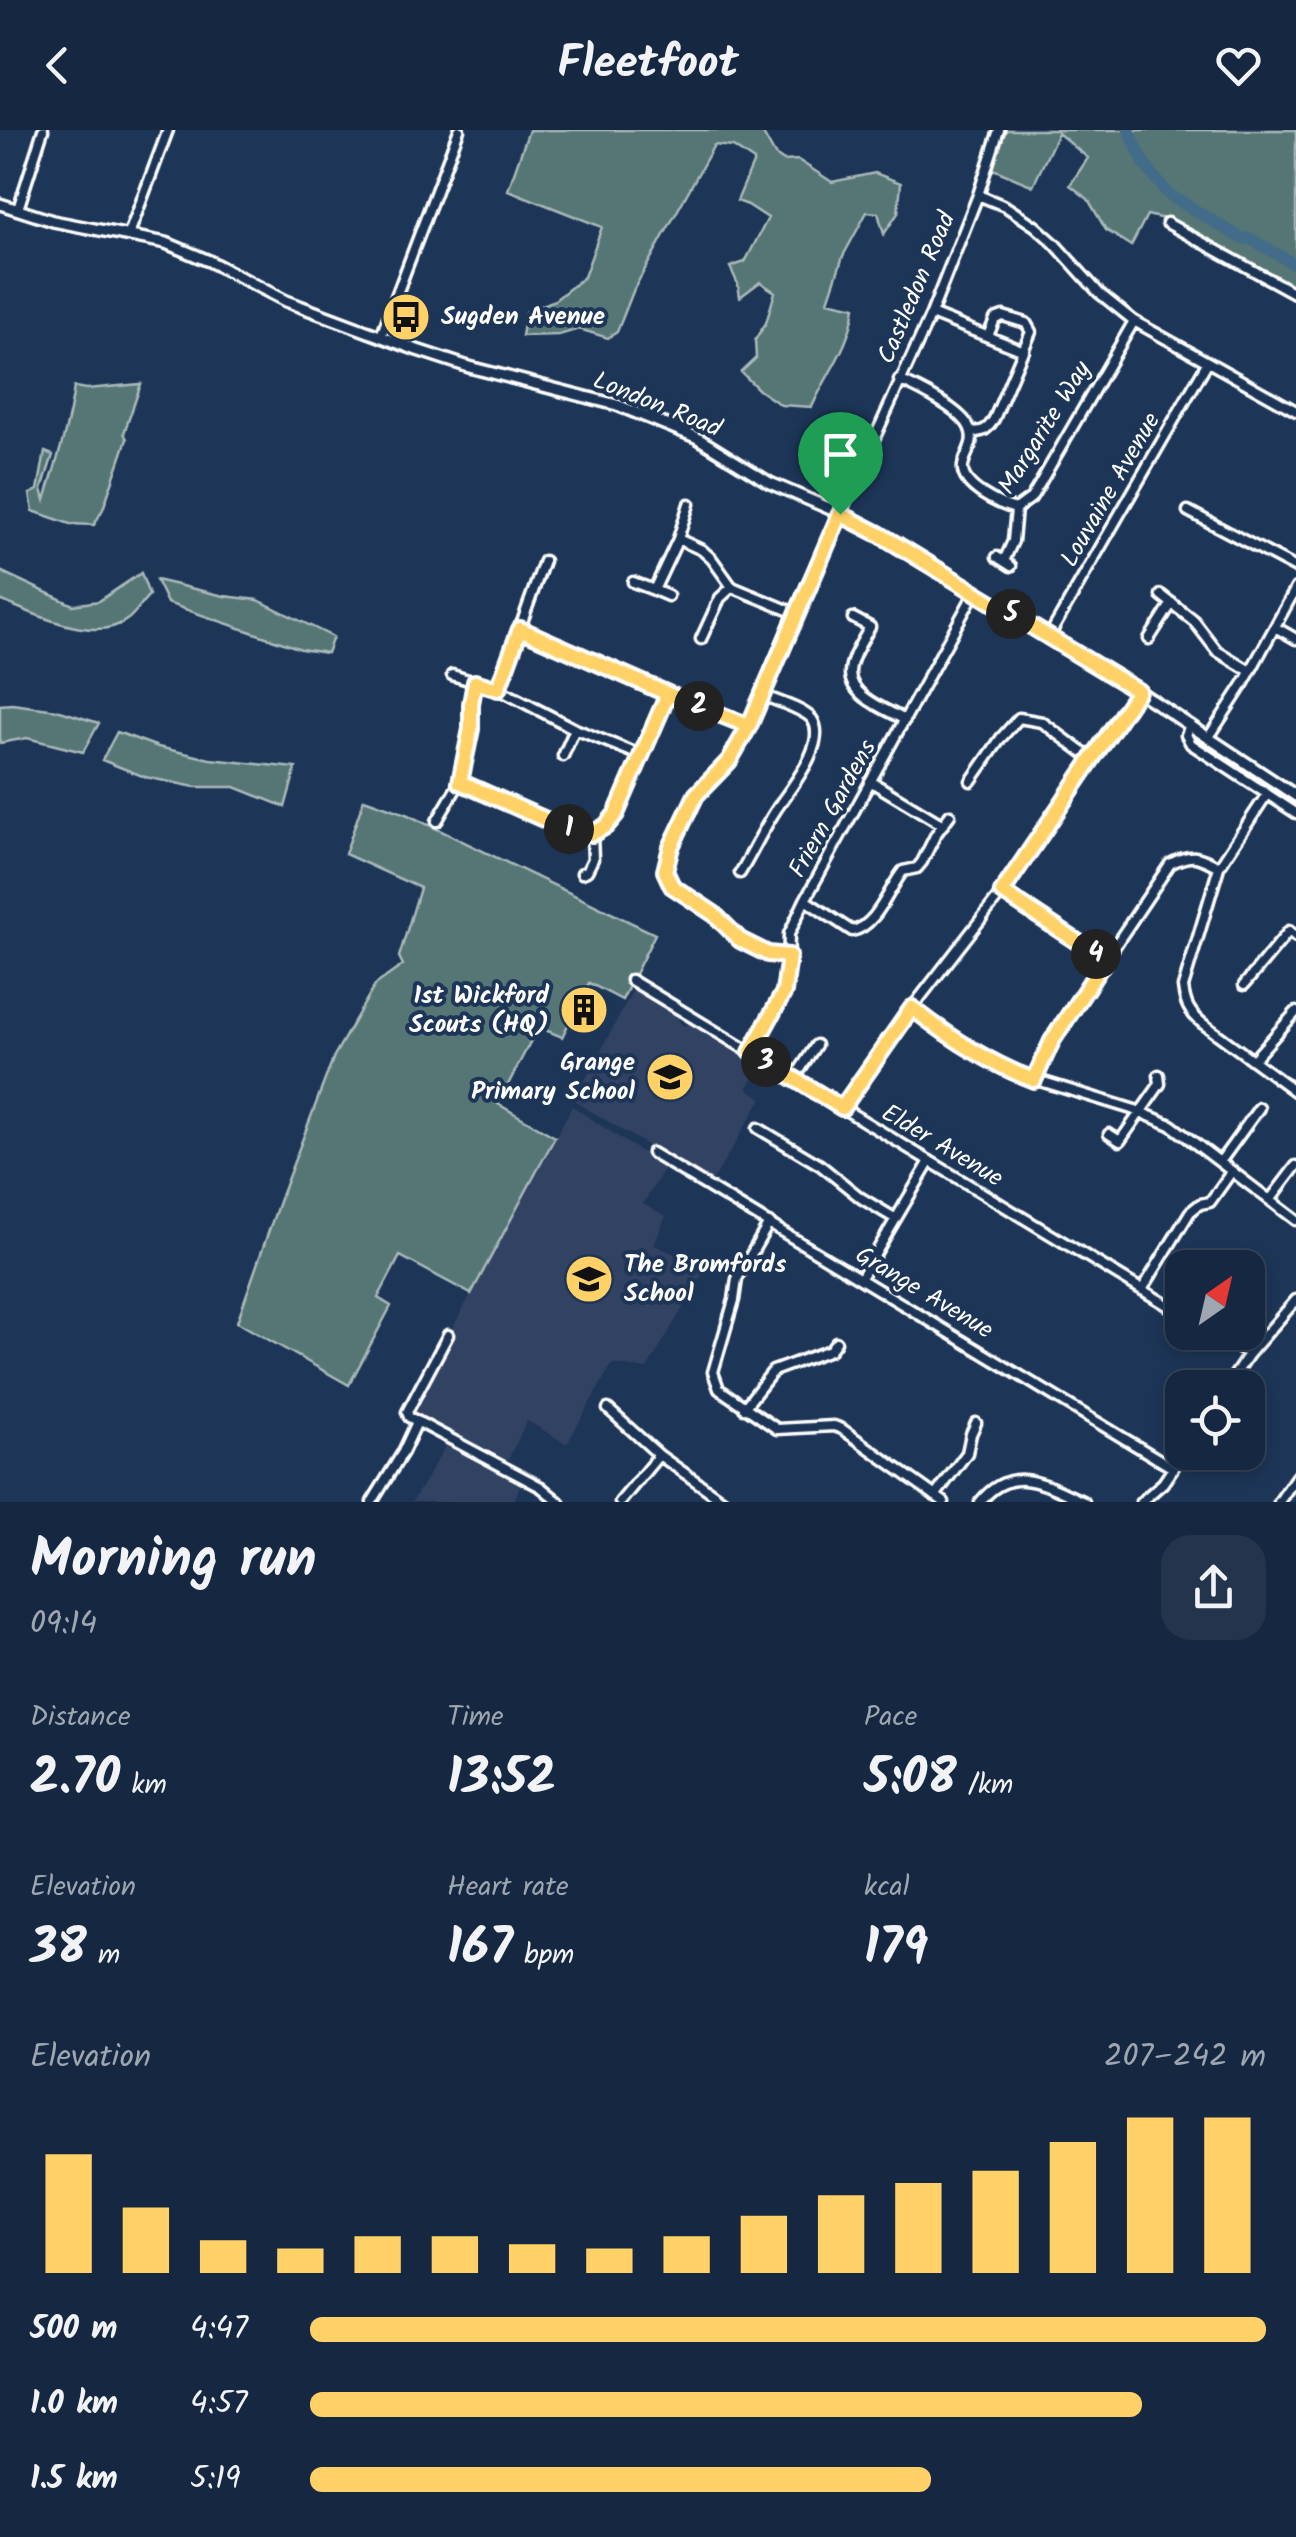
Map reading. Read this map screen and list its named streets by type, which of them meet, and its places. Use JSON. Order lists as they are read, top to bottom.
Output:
{
  "streets": {
    "main road": ["London Road"],
    "street": [
      "Castledon Road",
      "Margarite Way",
      "Louvaine Avenue",
      "Friern Gardens",
      "Elder Avenue",
      "Grange Avenue"
    ]
  },
  "crossings": [
    ["Castledon Road", "London Road"],
    ["Castledon Road", "Friern Gardens"],
    ["London Road", "Louvaine Avenue"],
    ["London Road", "Friern Gardens"],
    ["Friern Gardens", "Elder Avenue"]
  ],
  "places": {
    "bus stop": ["Sugden Avenue"],
    "building": ["1st Wickford Scouts (HQ)"],
    "school or university": ["Grange Primary School", "The Bromfords School"]
  },
  "north": "top right",
  "page": {
    "header": "Fleetfoot",
    "pins": [
      "5",
      "2",
      "1",
      "4",
      "3"
    ],
    "heading": ["Morning run", "09:14"],
    "stats": [
      ["Distance", "2.70 km"],
      ["Time", "13:52"],
      ["Pace", "5:08 /km"],
      ["Elevation", "38 m"],
      ["Heart rate", "167 bpm"],
      ["kcal", "179"]
    ],
    "chart": ["Elevation", "207–242 m"],
    "list": [
      {
        "name": "500 m",
        "note": "4:47"
      },
      {
        "name": "1.0 km",
        "note": "4:57"
      },
      {
        "name": "1.5 km",
        "note": "5:19"
      }
    ]
  }
}
